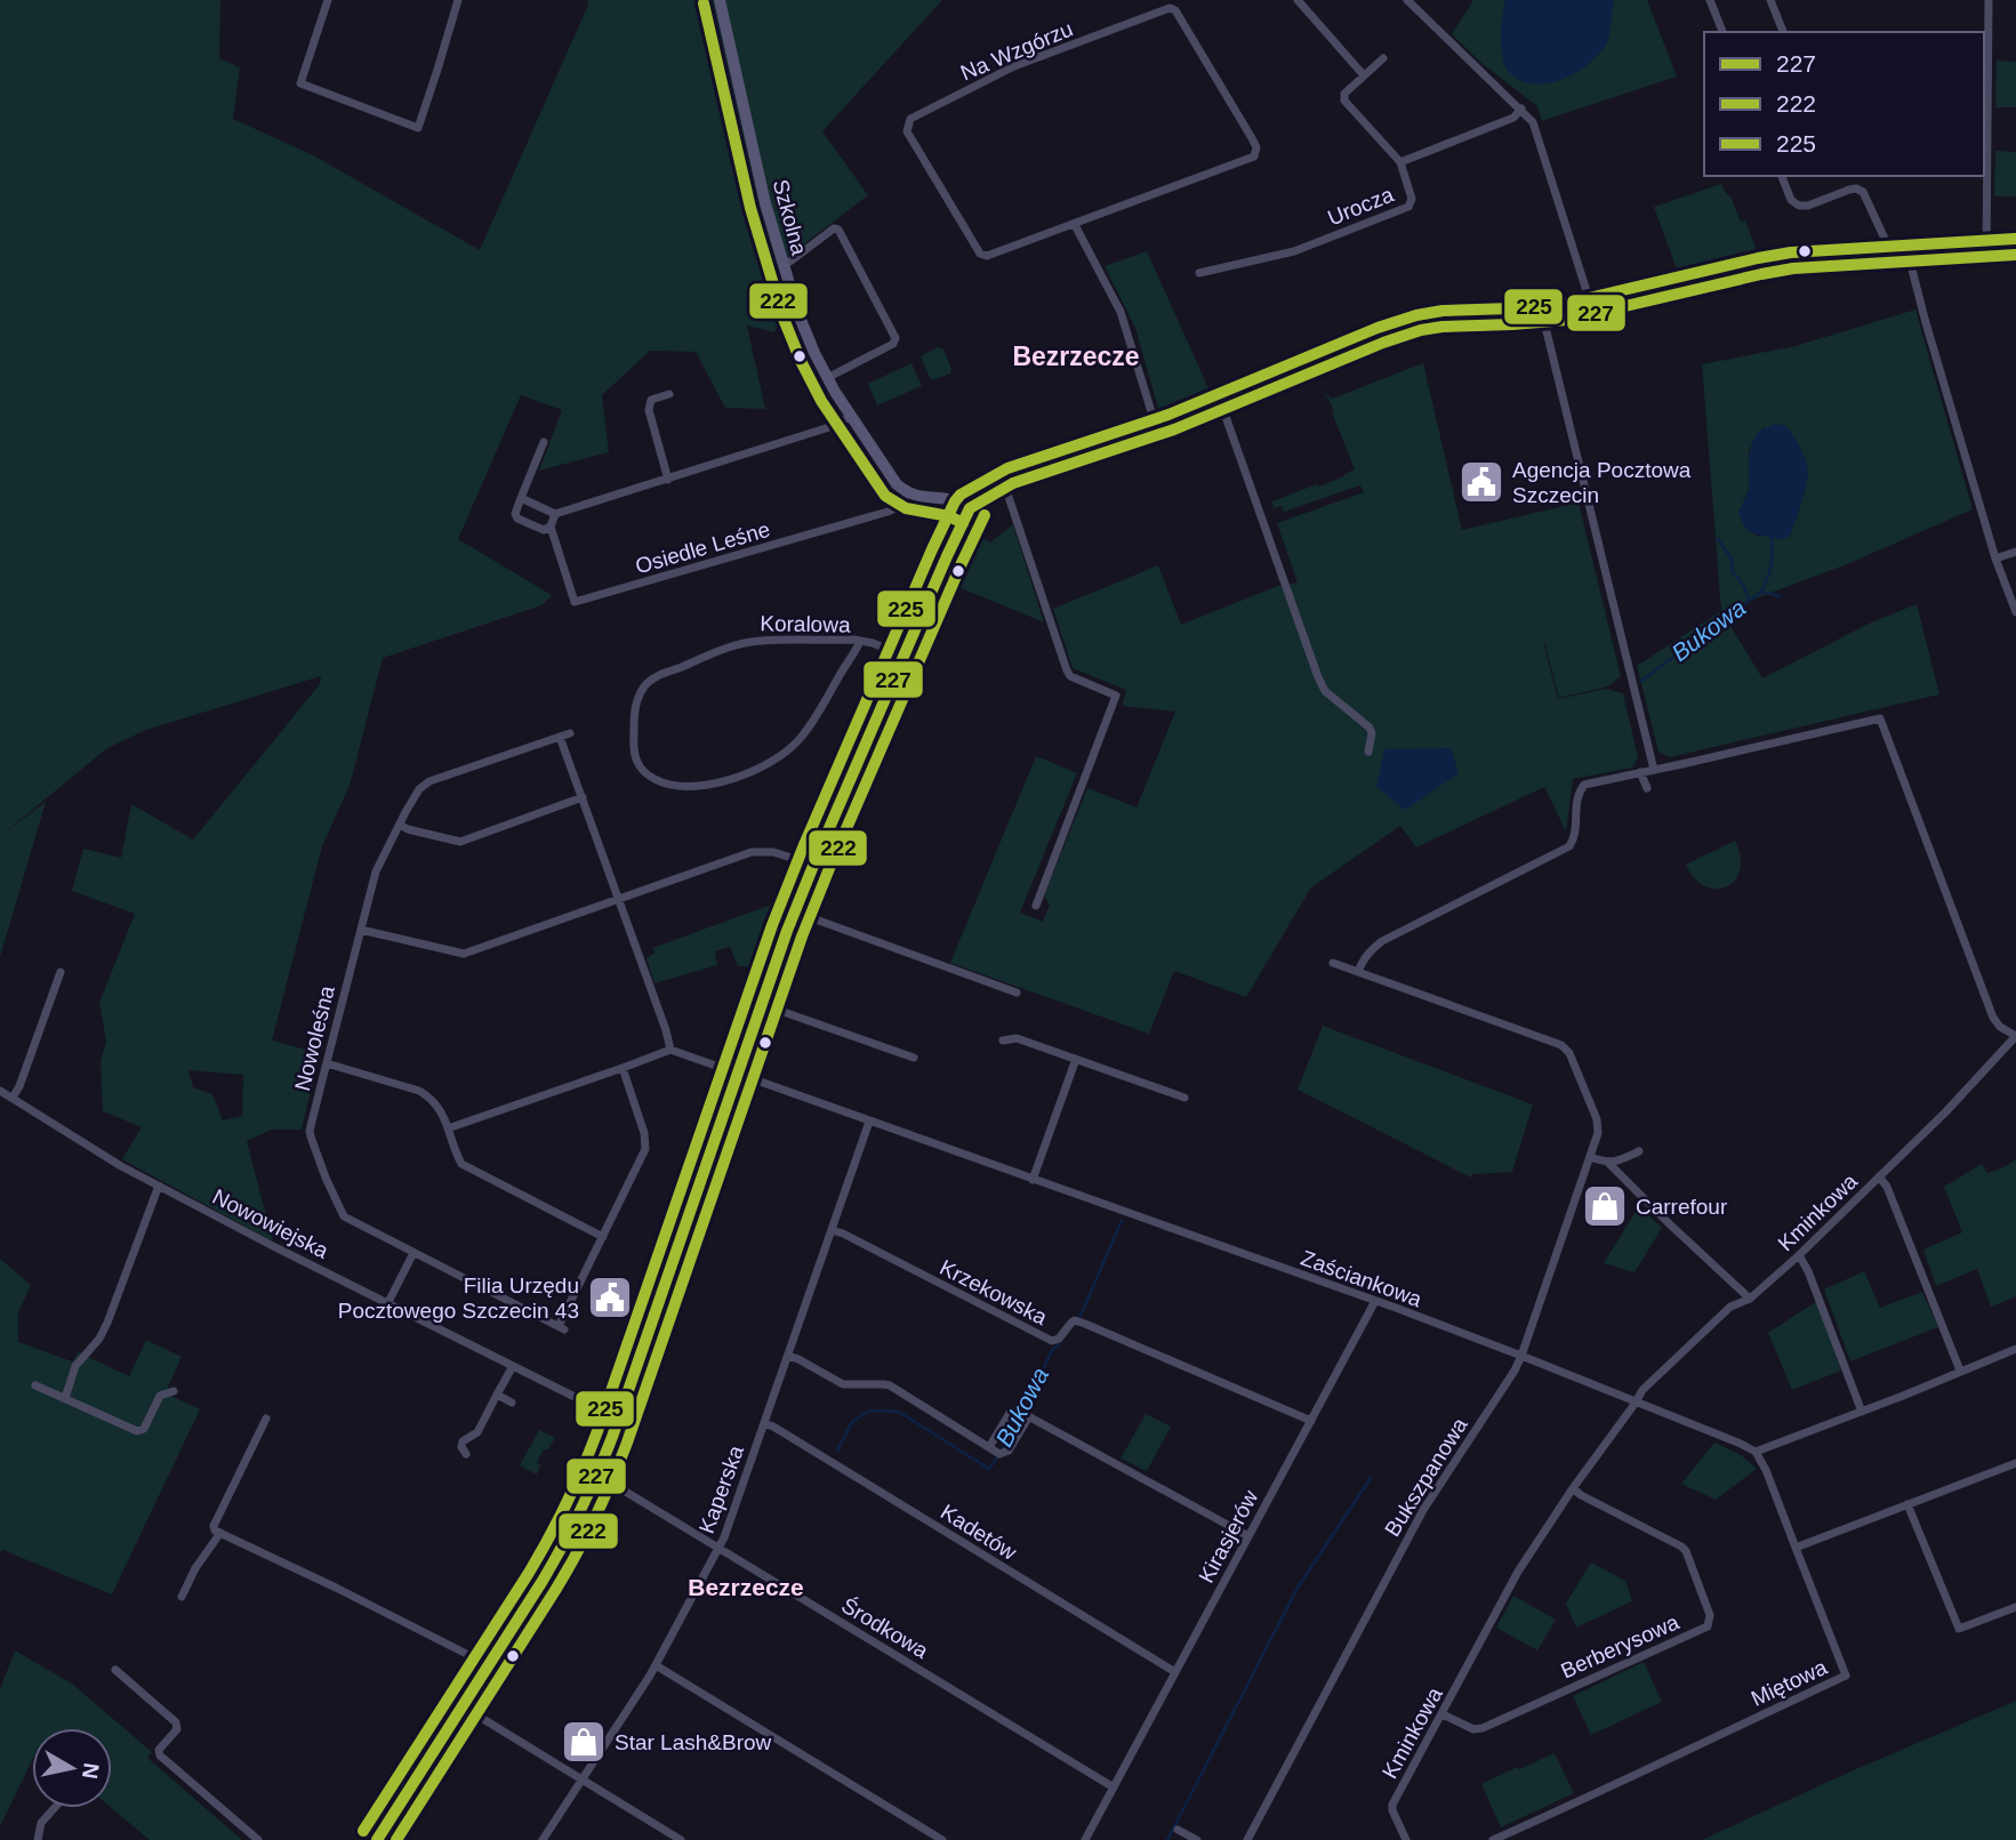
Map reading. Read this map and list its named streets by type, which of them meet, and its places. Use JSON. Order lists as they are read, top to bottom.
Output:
{
  "streets": {
    "street": [
      "Na Wzgórzu",
      "Urocza",
      "Szkolna",
      "Osiedle Leśne",
      "Koralowa",
      "Nowoleśna",
      "Kminkowa",
      "Nowowiejska",
      "Zaściankowa",
      "Krzekowska",
      "Bukszpanowa",
      "Kaperska",
      "Kadetów",
      "Kirasjerów",
      "Środkowa",
      "Berberysowa",
      "Miętowa"
    ]
  },
  "crossings": [
    ["Szkolna", "Osiedle Leśne"],
    ["Kminkowa", "Berberysowa"],
    ["Zaściankowa", "Bukszpanowa"],
    ["Zaściankowa", "Kaperska"],
    ["Zaściankowa", "Kirasjerów"],
    ["Krzekowska", "Kaperska"],
    ["Krzekowska", "Kirasjerów"],
    ["Kaperska", "Kadetów"],
    ["Kaperska", "Środkowa"],
    ["Kadetów", "Kirasjerów"],
    ["Kirasjerów", "Środkowa"]
  ],
  "districts": ["Bezrzecze", "Bezrzecze"],
  "water": ["Bukowa"],
  "places": {
    "public building": ["Agencja Pocztowa Szczecin", "Filia Urzędu Pocztowego Szczecin 43"],
    "shop": ["Carrefour", "Star Lash&Brow"]
  },
  "lines": ["transit line 222", "transit line 225", "transit line 227"],
  "legend": ["227", "222", "225"],
  "north": "right"
}
